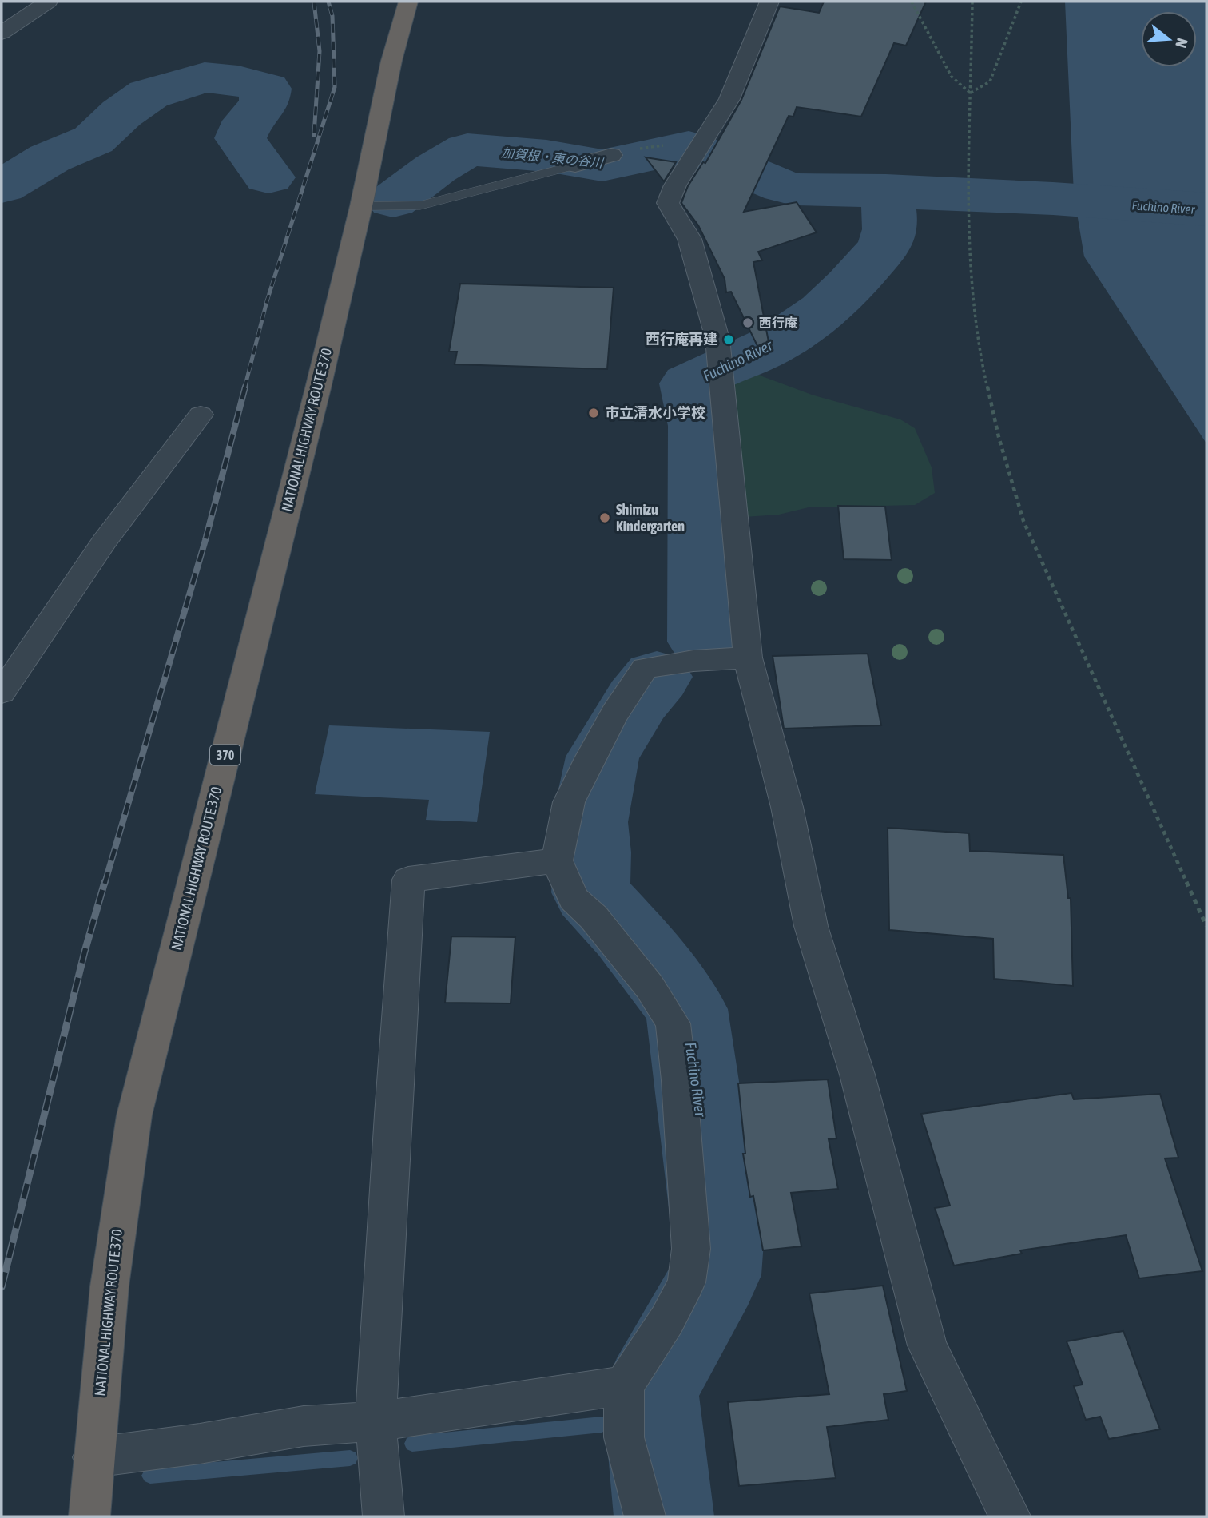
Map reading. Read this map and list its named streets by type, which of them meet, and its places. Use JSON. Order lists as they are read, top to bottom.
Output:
{
  "streets": {
    "highway": ["NATIONAL HIGHWAY ROUTE 370", "370"]
  },
  "water": ["加賀根・東の谷川", "Fuchino River"],
  "places": [
    "西行庵",
    "西行庵再建",
    "市立清水小学校",
    "Shimizu Kindergarten"
  ],
  "north": "right"
}
